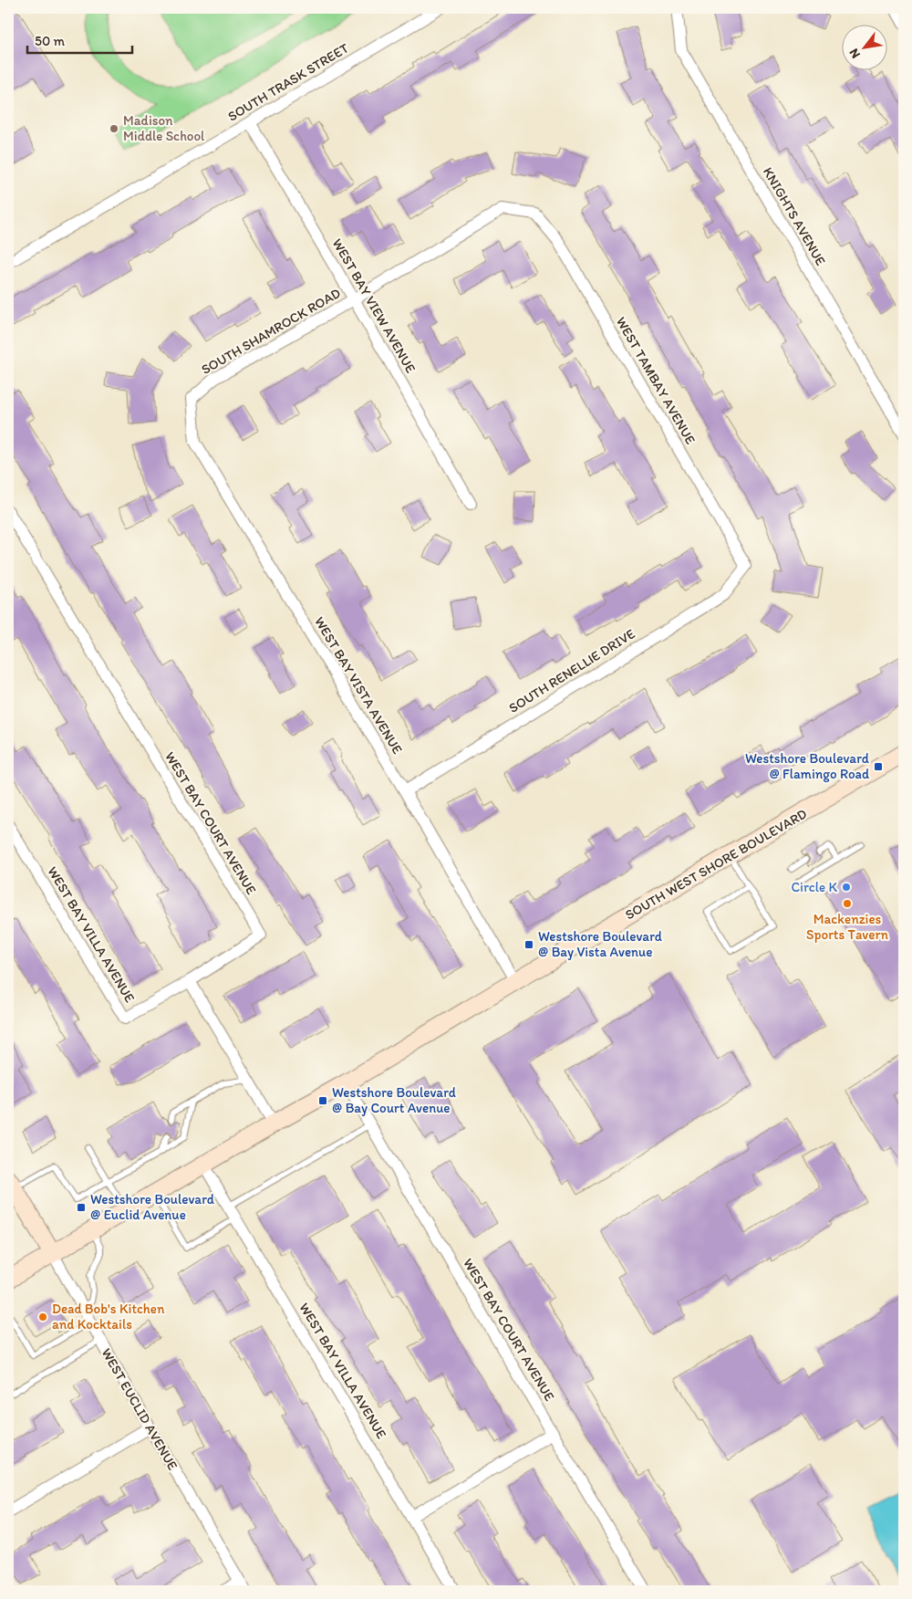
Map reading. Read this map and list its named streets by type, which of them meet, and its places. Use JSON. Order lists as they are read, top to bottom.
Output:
{
  "streets": {
    "street": [
      "SOUTH TRASK STREET",
      "KNIGHTS AVENUE",
      "WEST BAY VIEW AVENUE",
      "SOUTH SHAMROCK ROAD",
      "WEST TAMBAY AVENUE",
      "SOUTH RENELLIE DRIVE",
      "WEST BAY VISTA AVENUE",
      "WEST BAY COURT AVENUE",
      "SOUTH WEST SHORE BOULEVARD",
      "WEST BAY VILLA AVENUE",
      "WEST EUCLID AVENUE"
    ]
  },
  "crossings": [
    ["SOUTH TRASK STREET", "WEST BAY VIEW AVENUE"],
    ["WEST BAY VIEW AVENUE", "SOUTH SHAMROCK ROAD"],
    ["SOUTH SHAMROCK ROAD", "WEST TAMBAY AVENUE"],
    ["SOUTH SHAMROCK ROAD", "WEST BAY VISTA AVENUE"],
    ["WEST TAMBAY AVENUE", "SOUTH RENELLIE DRIVE"],
    ["SOUTH RENELLIE DRIVE", "WEST BAY VISTA AVENUE"],
    ["WEST BAY VISTA AVENUE", "SOUTH WEST SHORE BOULEVARD"],
    ["WEST BAY COURT AVENUE", "SOUTH WEST SHORE BOULEVARD"],
    ["WEST BAY COURT AVENUE", "WEST BAY VILLA AVENUE"],
    ["SOUTH WEST SHORE BOULEVARD", "WEST BAY VILLA AVENUE"],
    ["SOUTH WEST SHORE BOULEVARD", "WEST EUCLID AVENUE"]
  ],
  "places": {
    "other": [
      "Madison Middle School",
      "Circle K",
      "Mackenzies Sports Tavern",
      "Dead Bob's Kitchen and Kocktails"
    ],
    "transit": [
      "Westshore Boulevard @ Flamingo Road",
      "Westshore Boulevard @ Bay Vista Avenue",
      "Westshore Boulevard @ Bay Court Avenue",
      "Westshore Boulevard @ Euclid Avenue"
    ]
  },
  "scale_bar": "50 m",
  "north": "bottom left"
}
